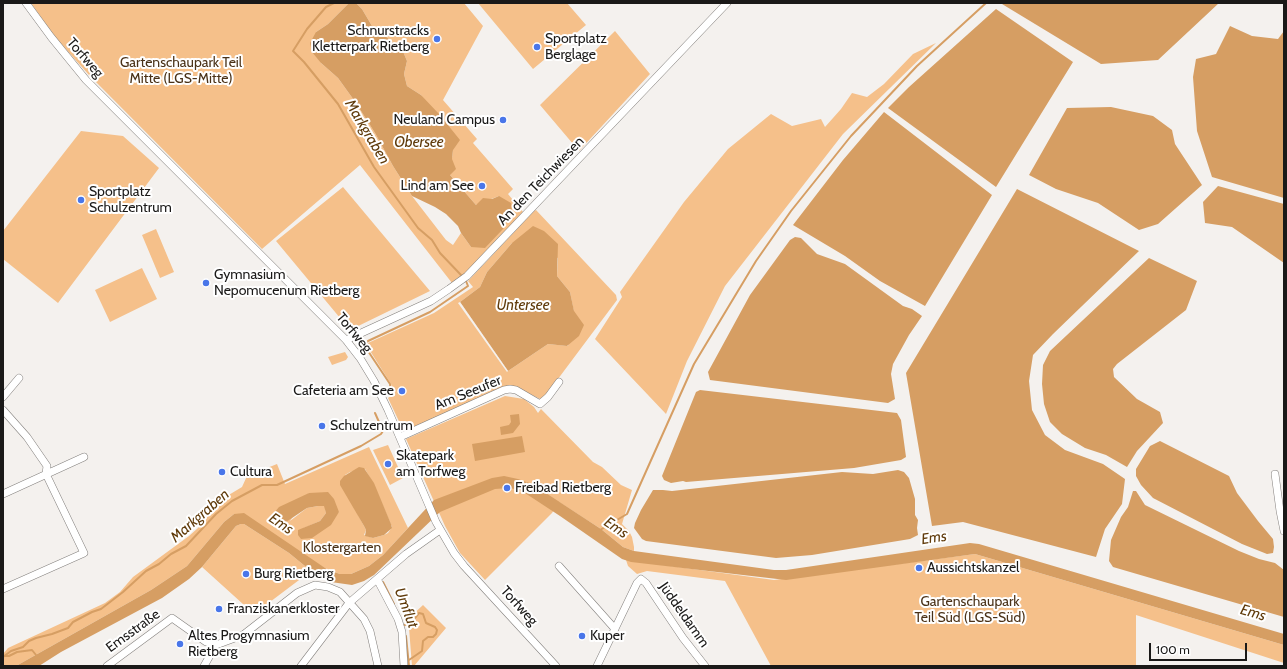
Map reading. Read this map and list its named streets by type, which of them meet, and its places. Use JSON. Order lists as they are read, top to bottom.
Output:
{
  "streets": {
    "street": [
      "Torfweg",
      "An den Teichwiesen",
      "Am Seeufer",
      "Jüddeldamm",
      "Emsstraße"
    ]
  },
  "crossings": [
    ["Torfweg", "An den Teichwiesen"],
    ["Torfweg", "Am Seeufer"]
  ],
  "water": [
    "Markgraben",
    "Obersee",
    "Untersee",
    "Ems",
    "Umflut"
  ],
  "parks": ["Gartenschaupark Teil Mitte (LGS-Mitte)", "Klostergarten", "Gartenschaupark Teil Süd (LGS-Süd)"],
  "places": [
    "Schnurstracks Kletterpark Rietberg",
    "Sportplatz Berglage",
    "Neuland Campus",
    "Lind am See",
    "Sportplatz Schulzentrum",
    "Gymnasium Nepomucenum Rietberg",
    "Cafeteria am See",
    "Schulzentrum",
    "Skatepark am Torfweg",
    "Cultura",
    "Freibad Rietberg",
    "Aussichtskanzel",
    "Burg Rietberg",
    "Franziskanerkloster",
    "Kuper",
    "Altes Progymnasium Rietberg"
  ],
  "scale_bar": "100 m"
}
